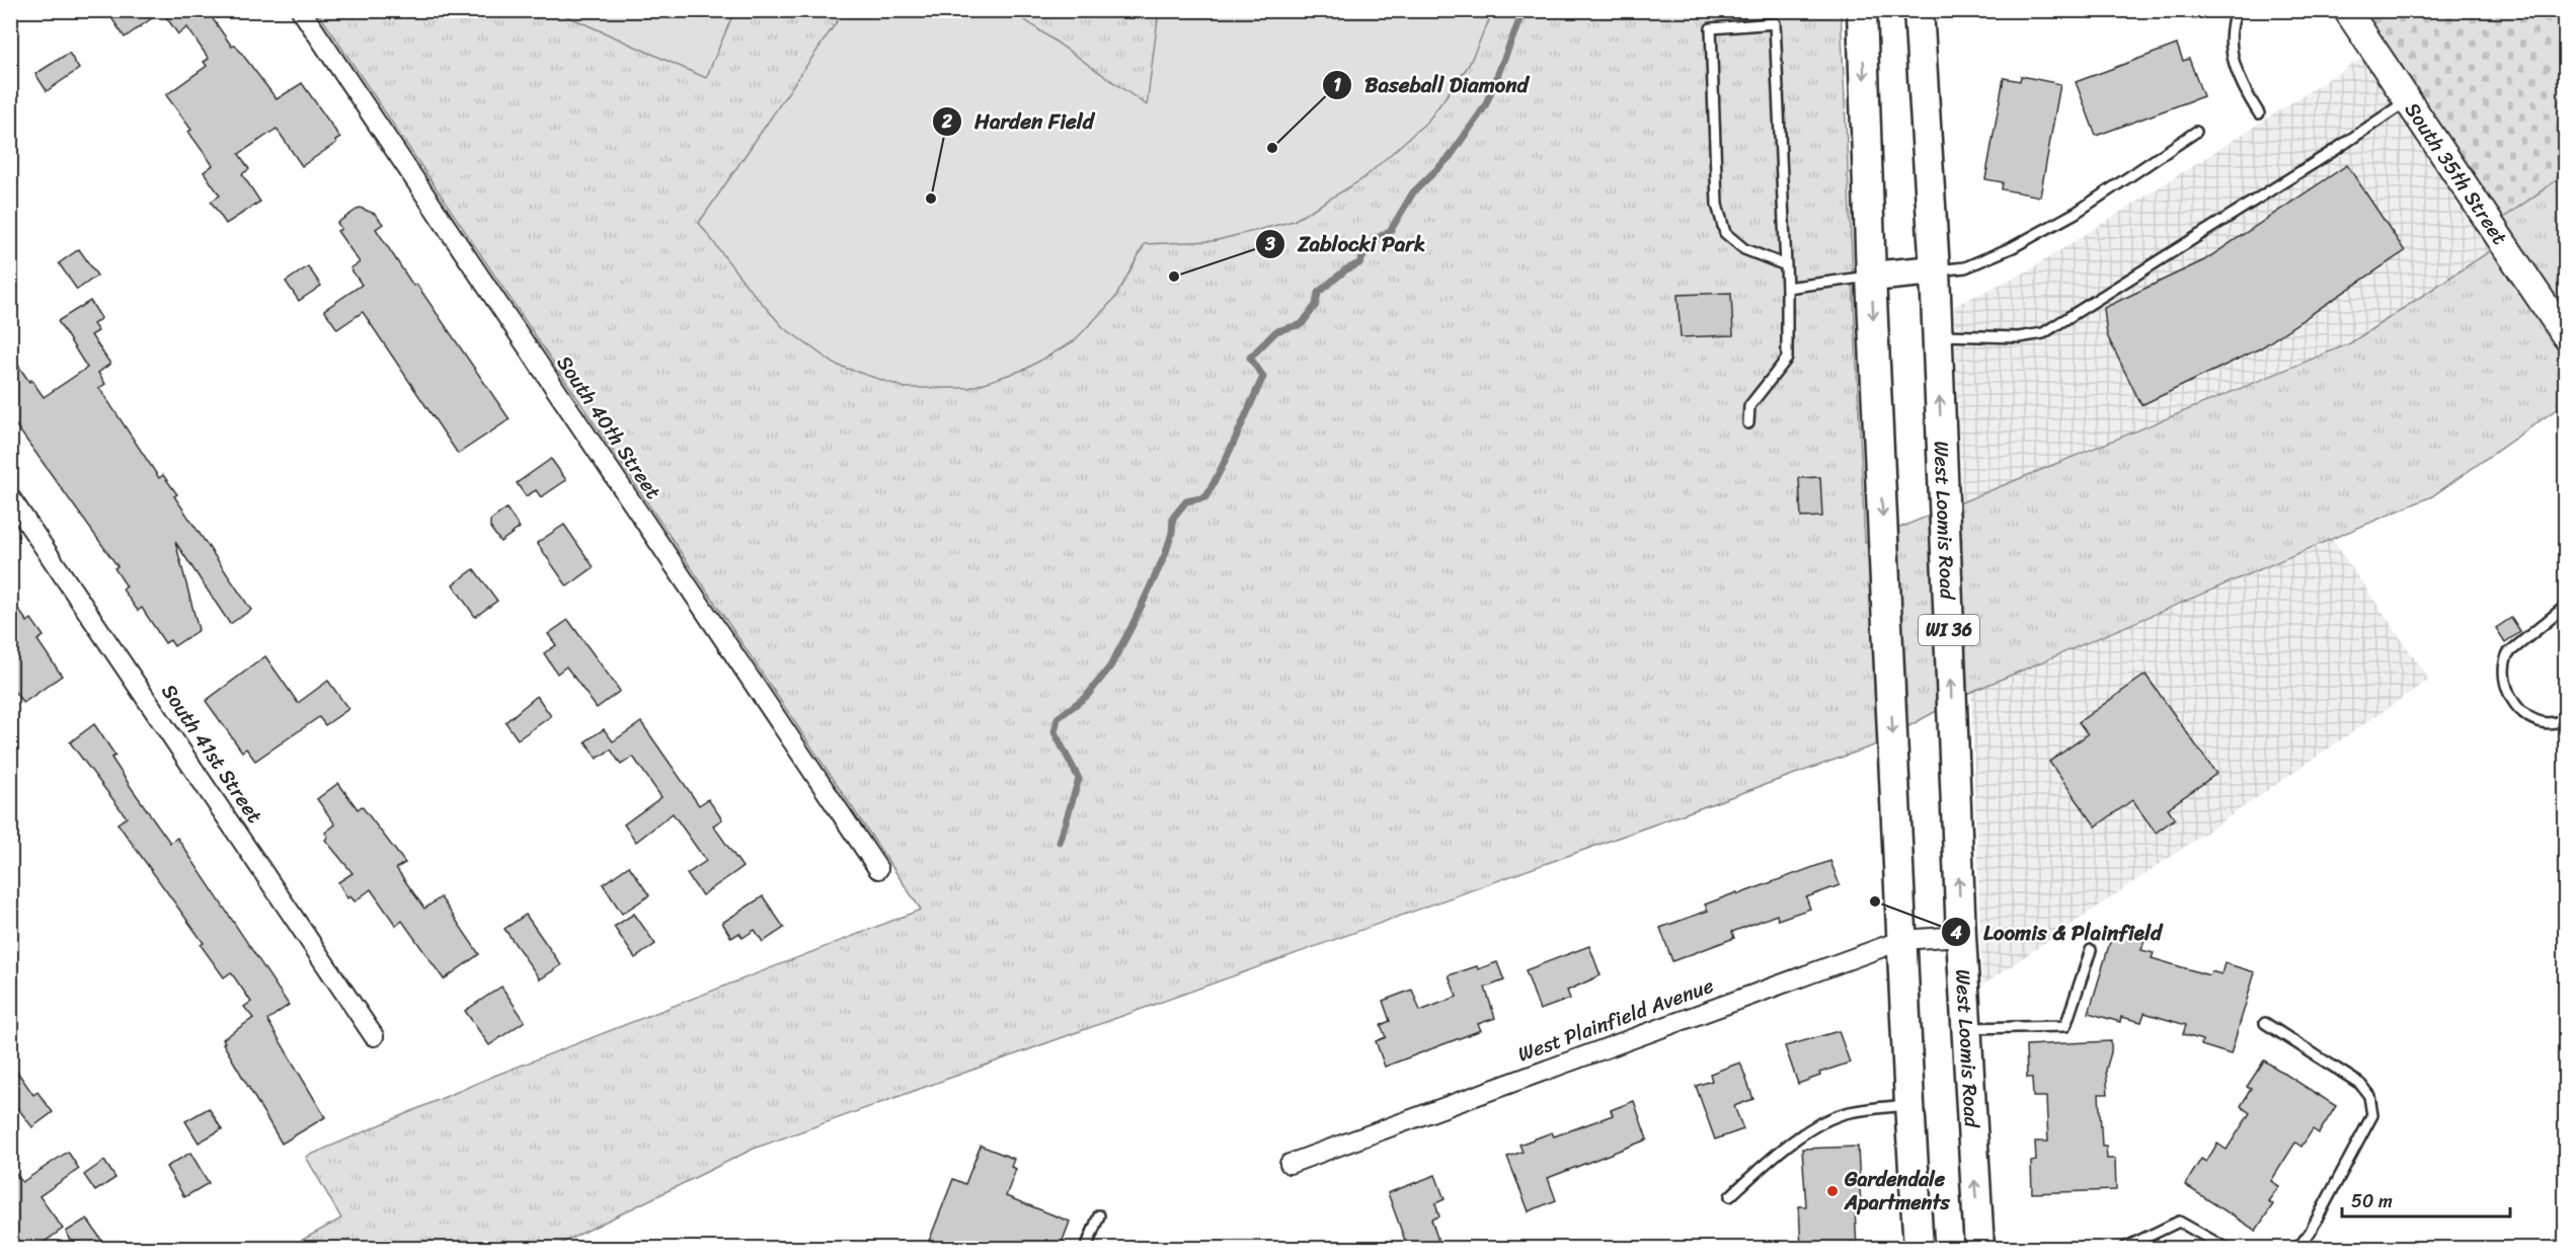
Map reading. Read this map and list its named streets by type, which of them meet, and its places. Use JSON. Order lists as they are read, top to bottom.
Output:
{
  "streets": {
    "main road": ["West Loomis Road", "WI 36"],
    "street": [
      "South 35th Street",
      "South 40th Street",
      "South 41st Street",
      "West Plainfield Avenue"
    ]
  },
  "crossings": [
    ["West Loomis Road", "West Plainfield Avenue"]
  ],
  "places": [
    "Baseball Diamond",
    "Harden Field",
    "Zablocki Park",
    "Loomis & Plainfield",
    "Gardendale Apartments"
  ],
  "scale_bar": "50 m"
}
